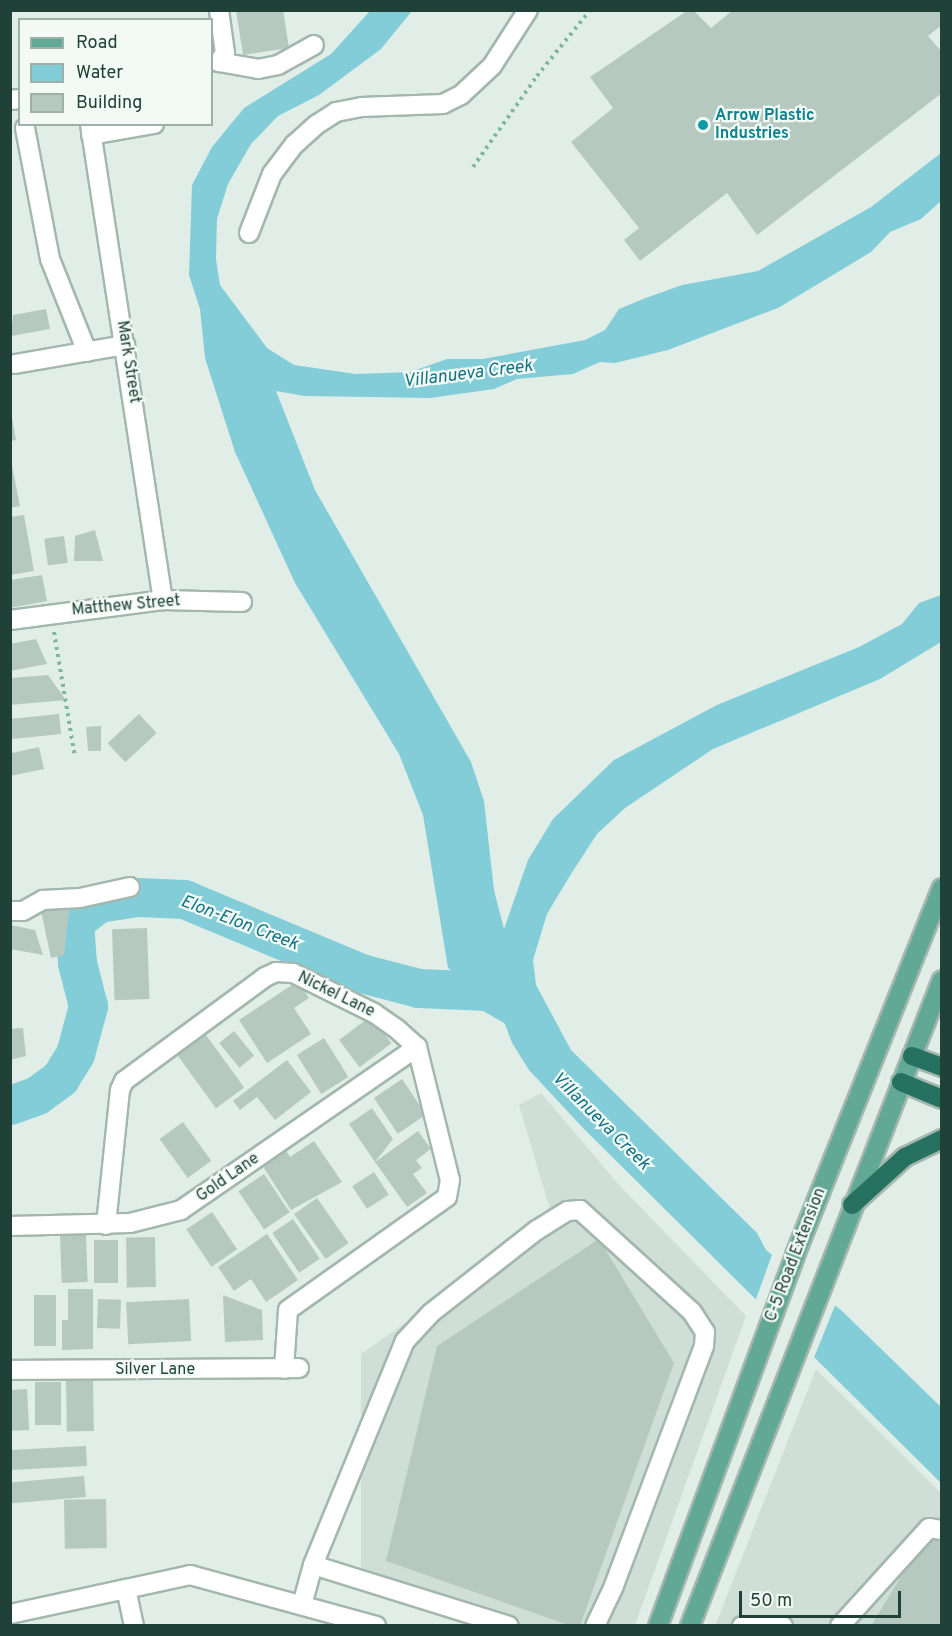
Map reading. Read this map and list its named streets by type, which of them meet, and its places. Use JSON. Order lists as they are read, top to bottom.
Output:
{
  "streets": {
    "main road": ["C-5 Road Extension"],
    "street": [
      "Mark Street",
      "Matthew Street",
      "Nickel Lane",
      "Gold Lane",
      "Silver Lane"
    ]
  },
  "crossings": [
    ["Mark Street", "Matthew Street"],
    ["Nickel Lane", "Gold Lane"],
    ["Nickel Lane", "Silver Lane"],
    ["Gold Lane", "Silver Lane"]
  ],
  "water": ["Villanueva Creek", "Elon-Elon Creek"],
  "places": ["Arrow Plastic Industries"],
  "legend": ["Road", "Water", "Building"],
  "scale_bar": "50 m"
}
